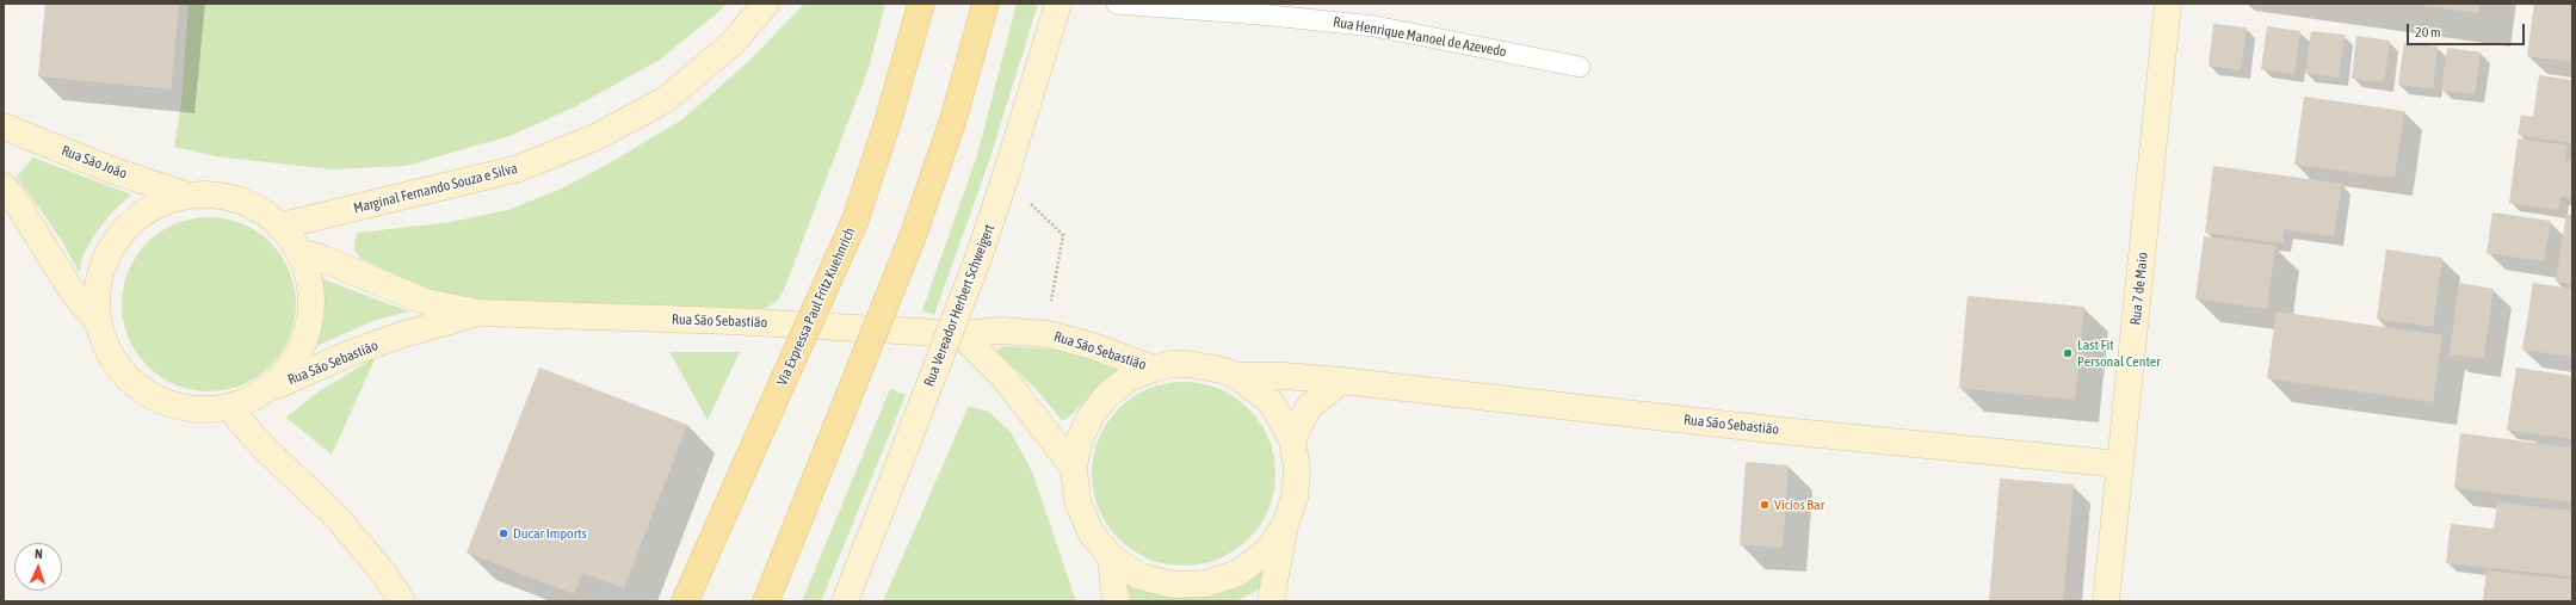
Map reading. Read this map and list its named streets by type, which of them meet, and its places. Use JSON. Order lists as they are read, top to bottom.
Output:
{
  "streets": {
    "main road": ["Via Expressa Paul Fritz Kuehnrich"],
    "street": [
      "Rua São João",
      "Marginal Fernando Souza e Silva",
      "Rua 7 de Maio",
      "Rua Vereador Herbert Schweigert",
      "Rua São Sebastião"
    ],
    "lane": ["Rua Henrique Manoel de Azevedo"]
  },
  "crossings": [
    ["Rua 7 de Maio", "Rua São Sebastião"]
  ],
  "places": ["Last Fit Personal Center", "Vícios Bar", "Ducar Imports"],
  "scale_bar": "20 m",
  "north": "top"
}
